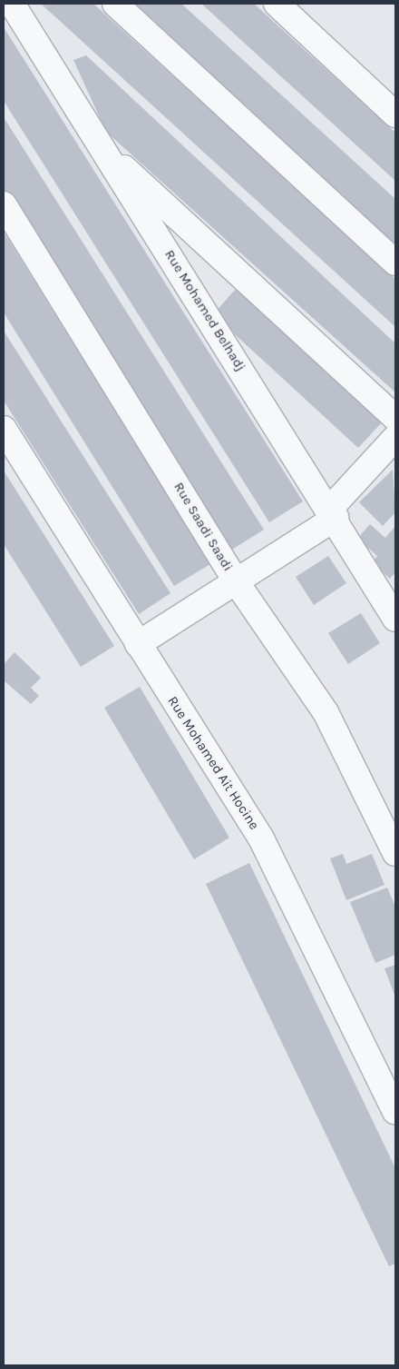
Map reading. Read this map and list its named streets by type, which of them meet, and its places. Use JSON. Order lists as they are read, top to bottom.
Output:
{
  "streets": {
    "street": ["Rue Mohamed Belhadj", "Rue Saadi Saadi", "Rue Mohamed Ait Hocine"]
  }
}
